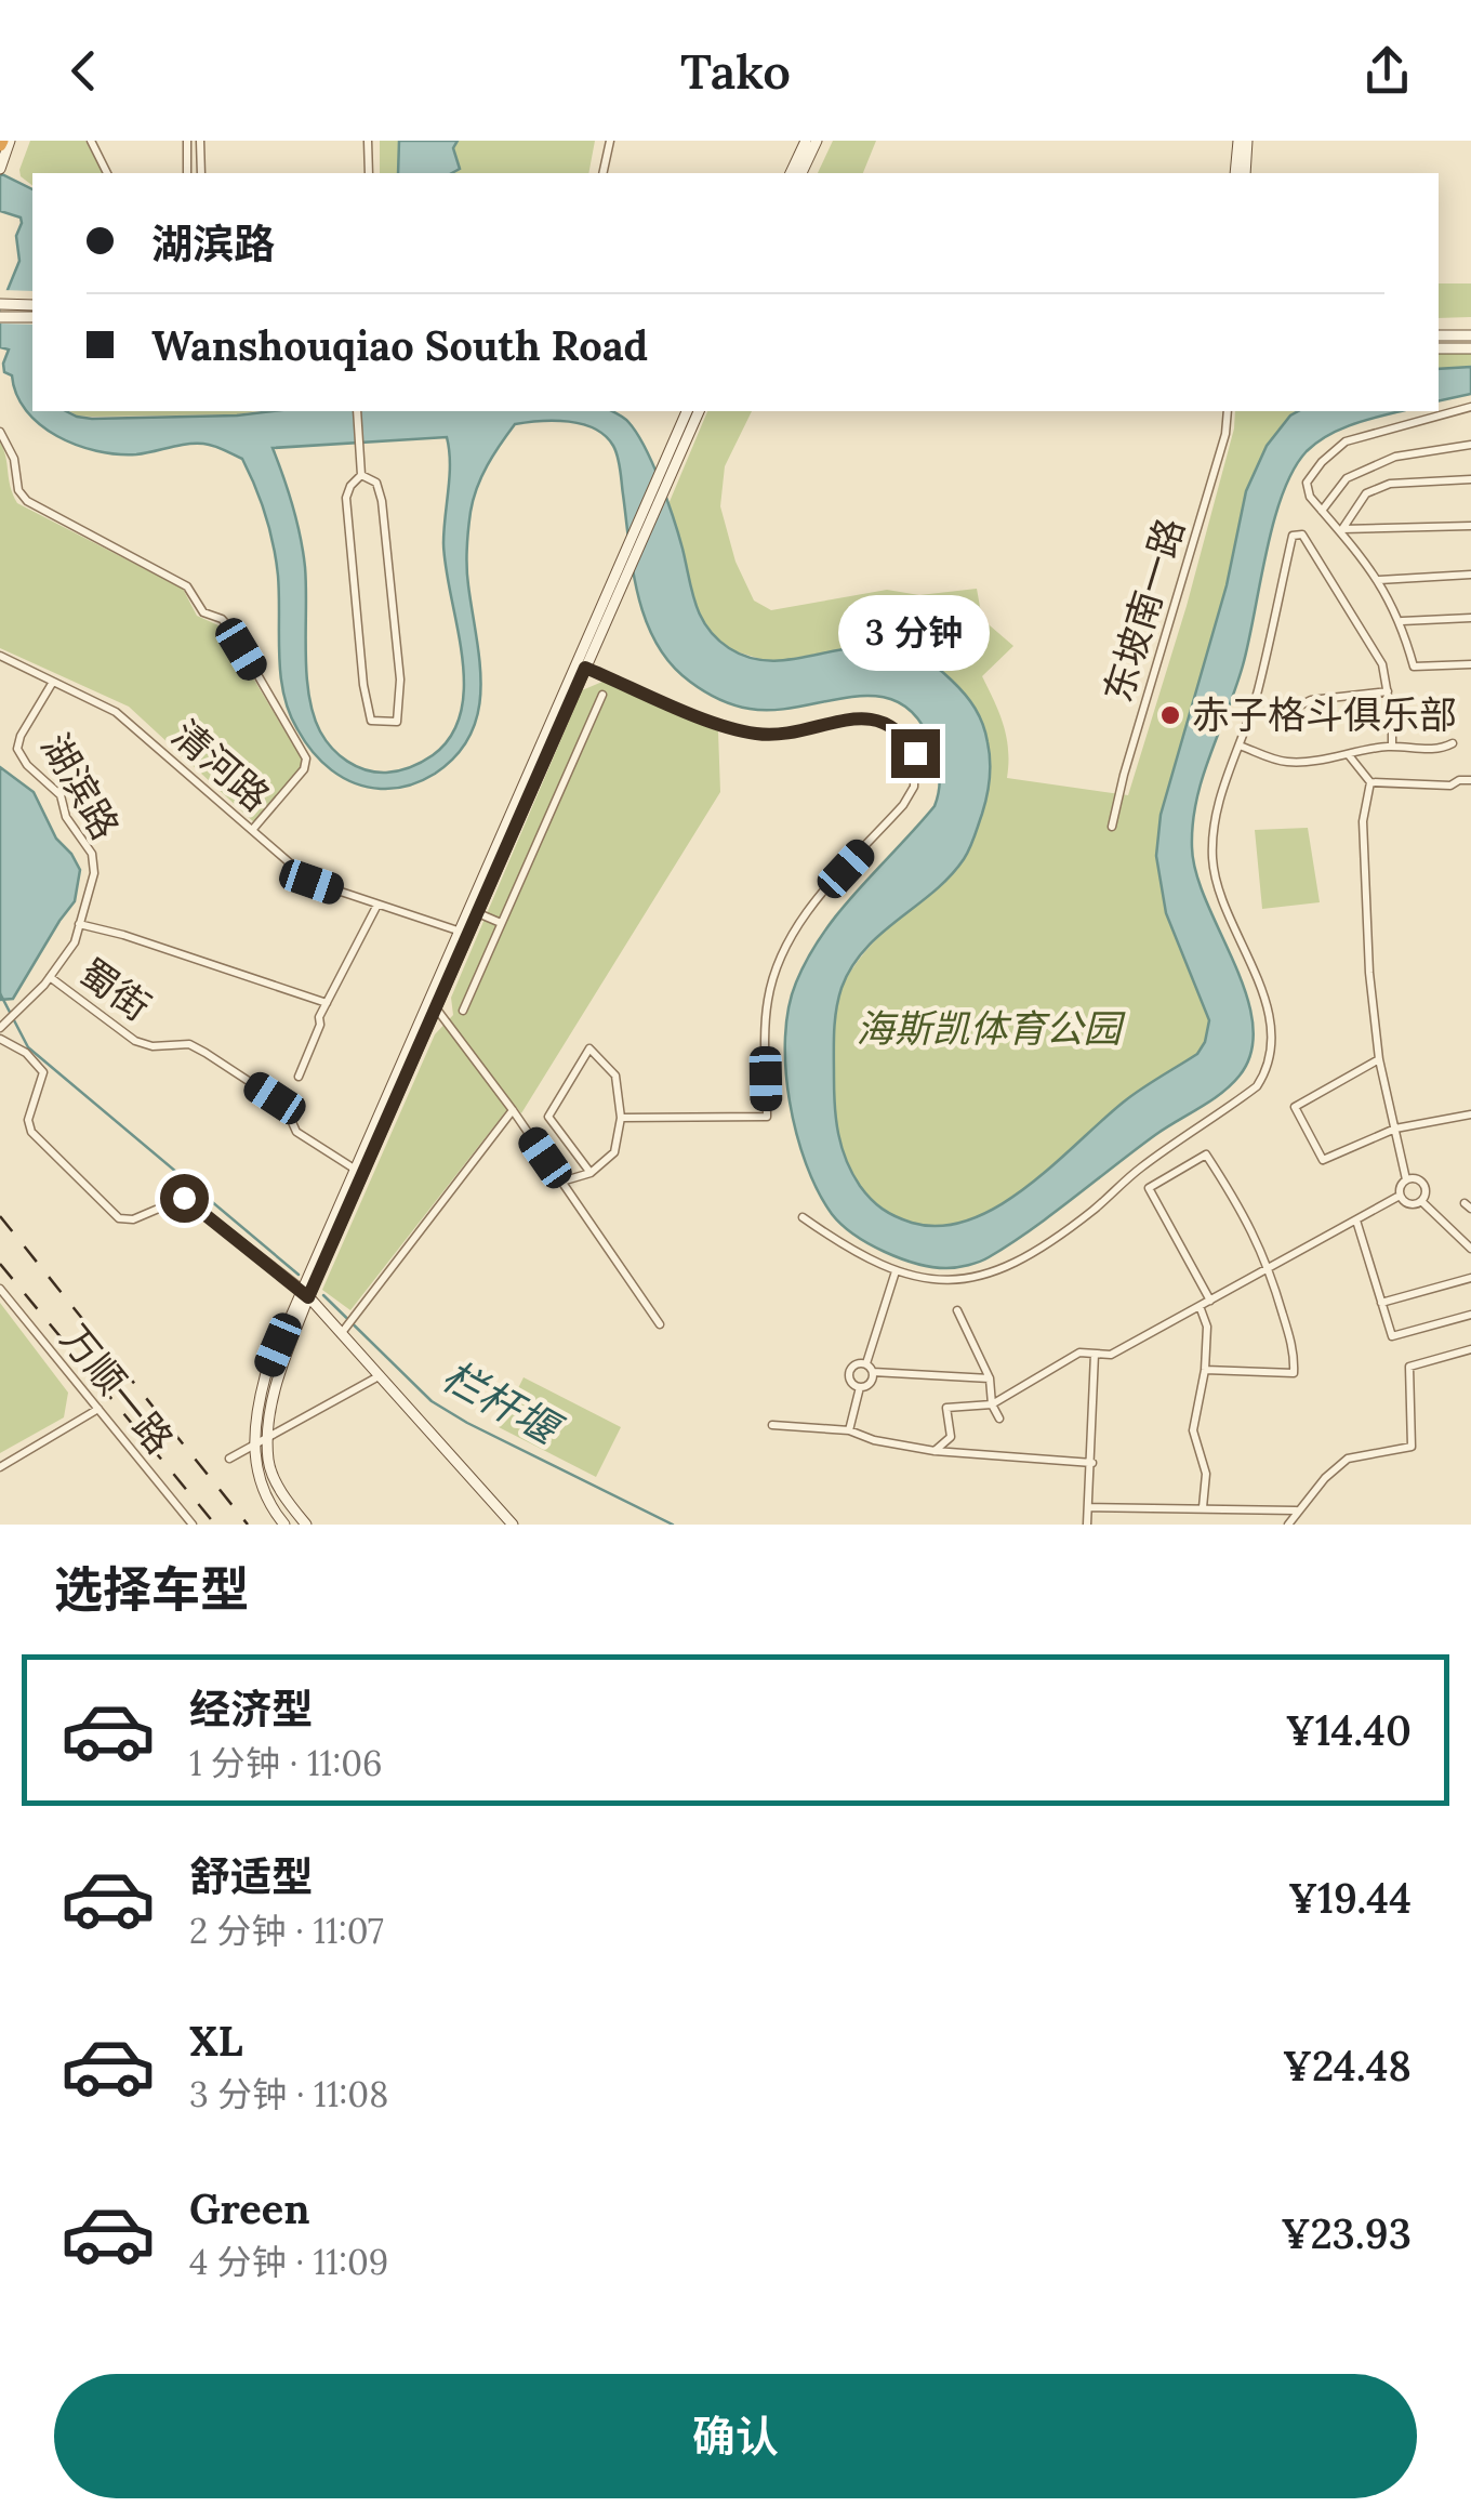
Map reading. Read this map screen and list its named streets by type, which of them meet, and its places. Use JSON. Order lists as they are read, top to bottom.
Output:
{
  "streets": {
    "street": [
      "东坡南一路",
      "清河路",
      "湖滨路",
      "蜀街",
      "万顺一路"
    ]
  },
  "crossings": [
    ["清河路", "湖滨路"],
    ["湖滨路", "蜀街"]
  ],
  "water": ["栏杆堰"],
  "parks": ["海斯凯体育公园"],
  "places": ["赤子格斗俱乐部"],
  "page": {
    "header": "Tako",
    "banner": ["湖滨路", "Wanshouqiao South Road"],
    "bubble": "3 分钟",
    "heading": "选择车型",
    "list": [
      {
        "name": "经济型",
        "note": "1 分钟 · 11:06",
        "value": "¥14.40"
      },
      {
        "name": "舒适型",
        "note": "2 分钟 · 11:07",
        "value": "¥19.44"
      },
      {
        "name": "XL",
        "note": "3 分钟 · 11:08",
        "value": "¥24.48"
      },
      {
        "name": "Green",
        "note": "4 分钟 · 11:09",
        "value": "¥23.93"
      }
    ],
    "buttons": "确认"
  }
}
